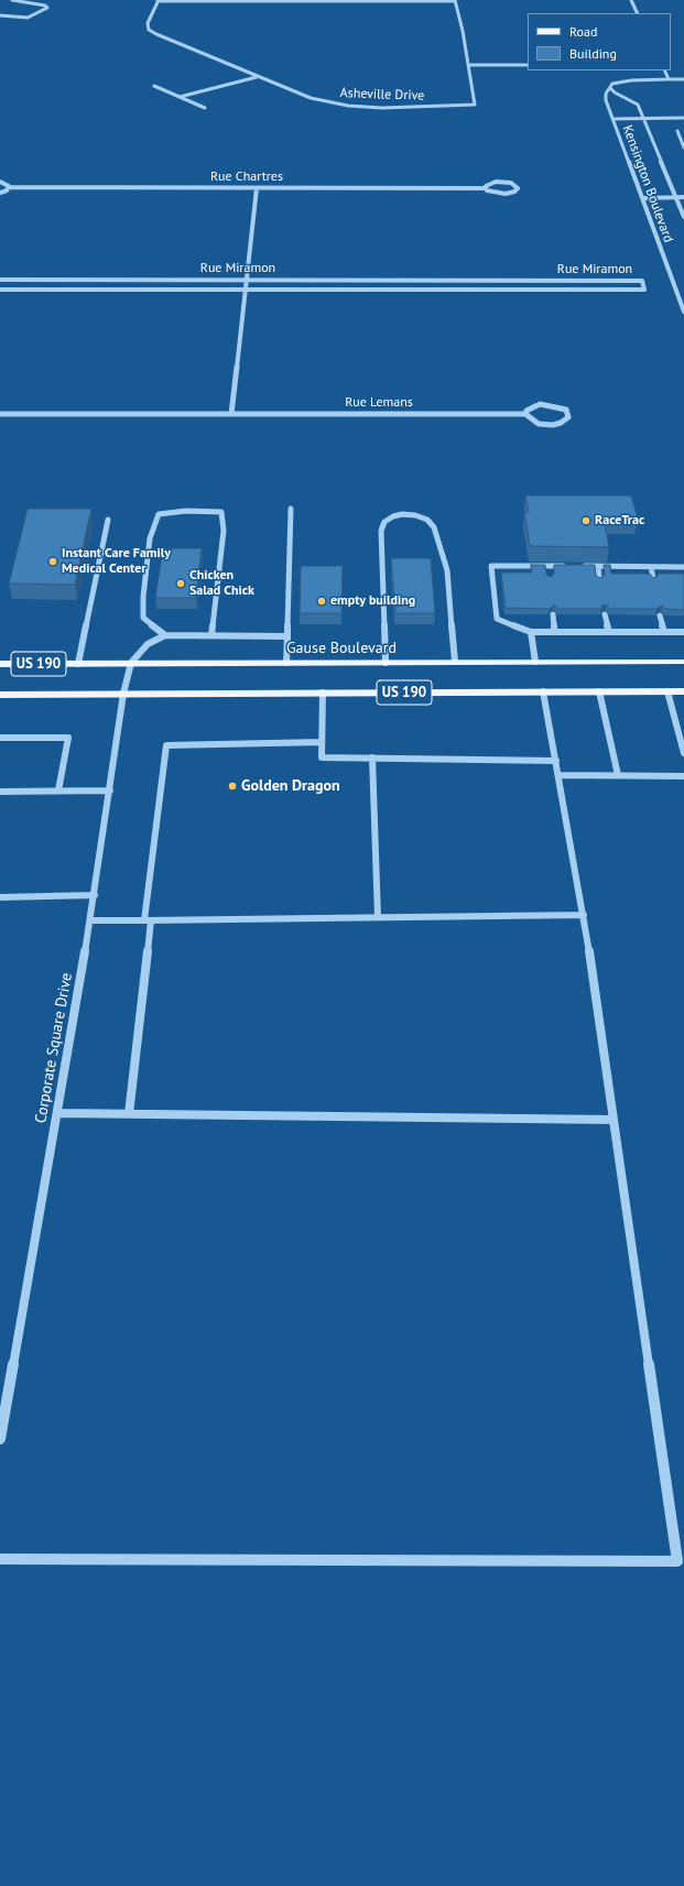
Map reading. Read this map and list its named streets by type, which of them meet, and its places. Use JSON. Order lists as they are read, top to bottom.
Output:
{
  "streets": {
    "main road": ["Gause Boulevard", "US 190"],
    "street": [
      "Asheville Drive",
      "Rue Chartres",
      "Kensington Boulevard",
      "Rue Miramon",
      "Rue Lemans",
      "Corporate Square Drive"
    ]
  },
  "crossings": [
    ["Gause Boulevard", "Corporate Square Drive"],
    ["US 190", "Corporate Square Drive"]
  ],
  "places": [
    "RaceTrac",
    "Instant Care Family Medical Center",
    "Chicken Salad Chick",
    "empty building",
    "Golden Dragon"
  ],
  "legend": ["Road", "Building"]
}
